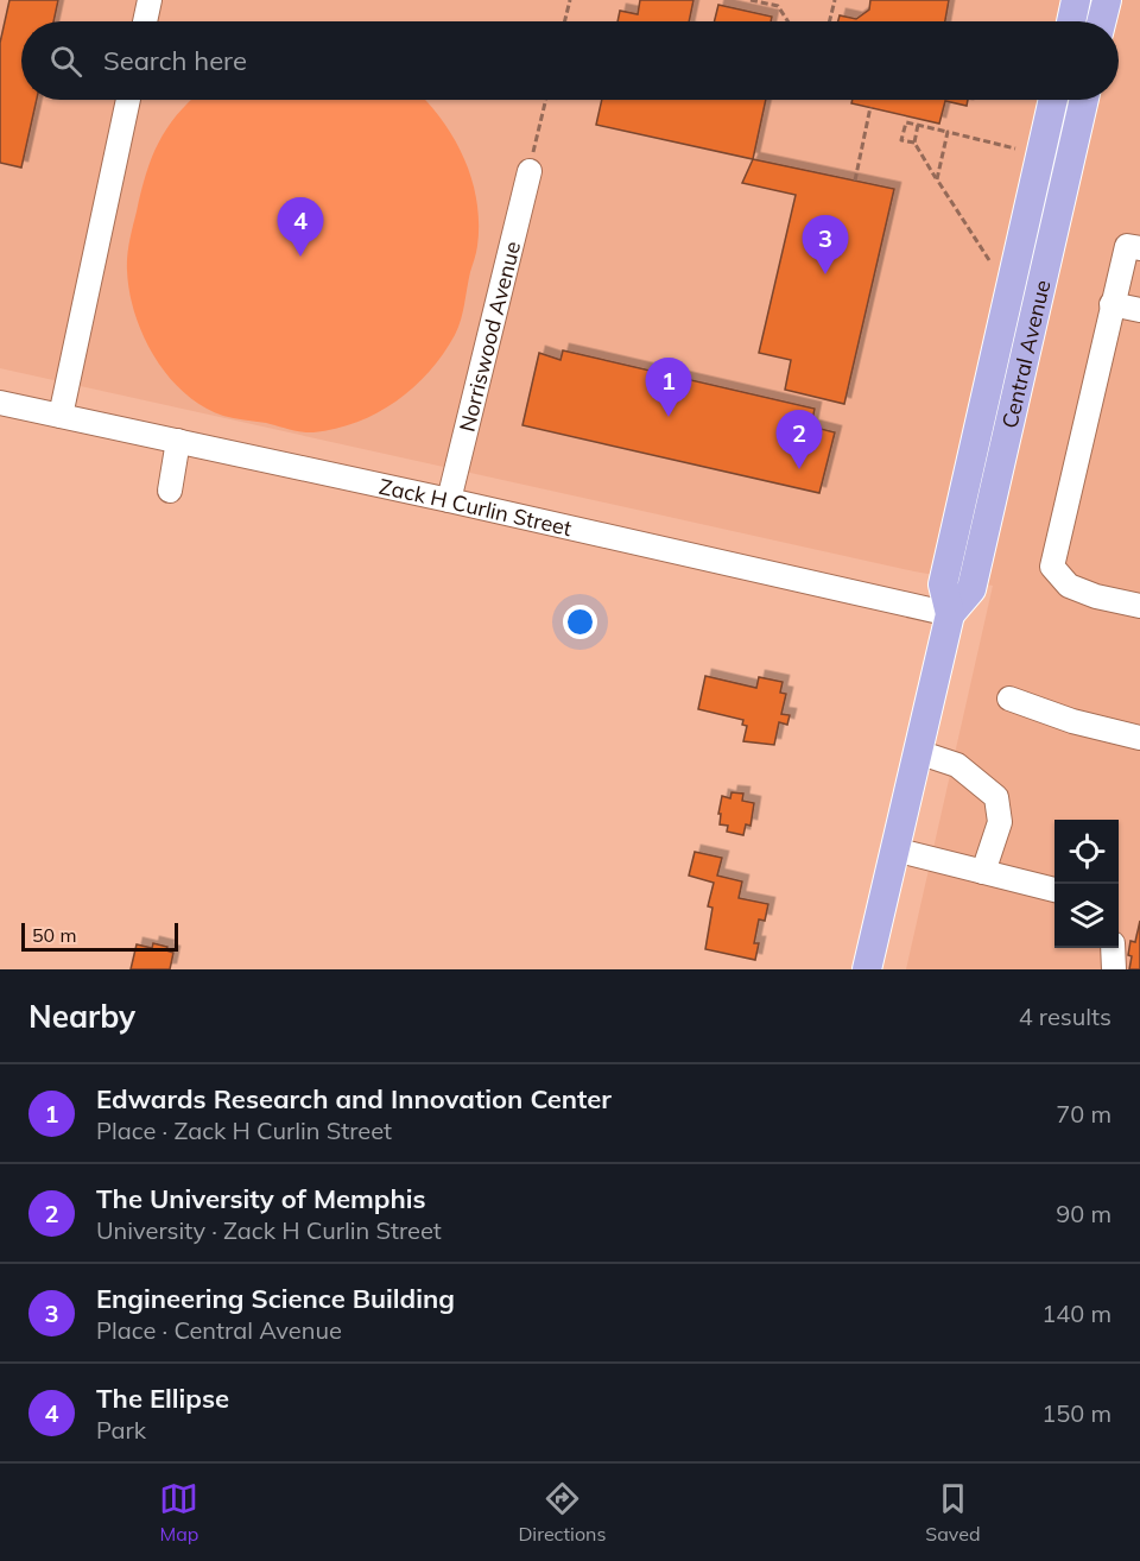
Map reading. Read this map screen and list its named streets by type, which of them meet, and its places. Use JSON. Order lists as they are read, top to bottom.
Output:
{
  "streets": {
    "main road": ["Central Avenue"],
    "street": ["Norriswood Avenue", "Zack H Curlin Street"]
  },
  "crossings": [
    ["Norriswood Avenue", "Zack H Curlin Street"],
    ["Central Avenue", "Zack H Curlin Street"]
  ],
  "scale_bar": "50 m",
  "page": {
    "search": "Search here",
    "pins": [
      "4",
      "3",
      "1",
      "2"
    ],
    "scale": "50 m",
    "heading": ["Nearby", "4 results"],
    "list": [
      {
        "mark": "1",
        "name": "Edwards Research and Innovation Center",
        "note": "Place · Zack H Curlin Street",
        "value": "70 m"
      },
      {
        "mark": "2",
        "name": "The University of Memphis",
        "note": "University · Zack H Curlin Street",
        "value": "90 m"
      },
      {
        "mark": "3",
        "name": "Engineering Science Building",
        "note": "Place · Central Avenue",
        "value": "140 m"
      },
      {
        "mark": "4",
        "name": "The Ellipse",
        "note": "Park",
        "value": "150 m"
      }
    ],
    "nav": ["Map", "Directions", "Saved"]
  }
}
